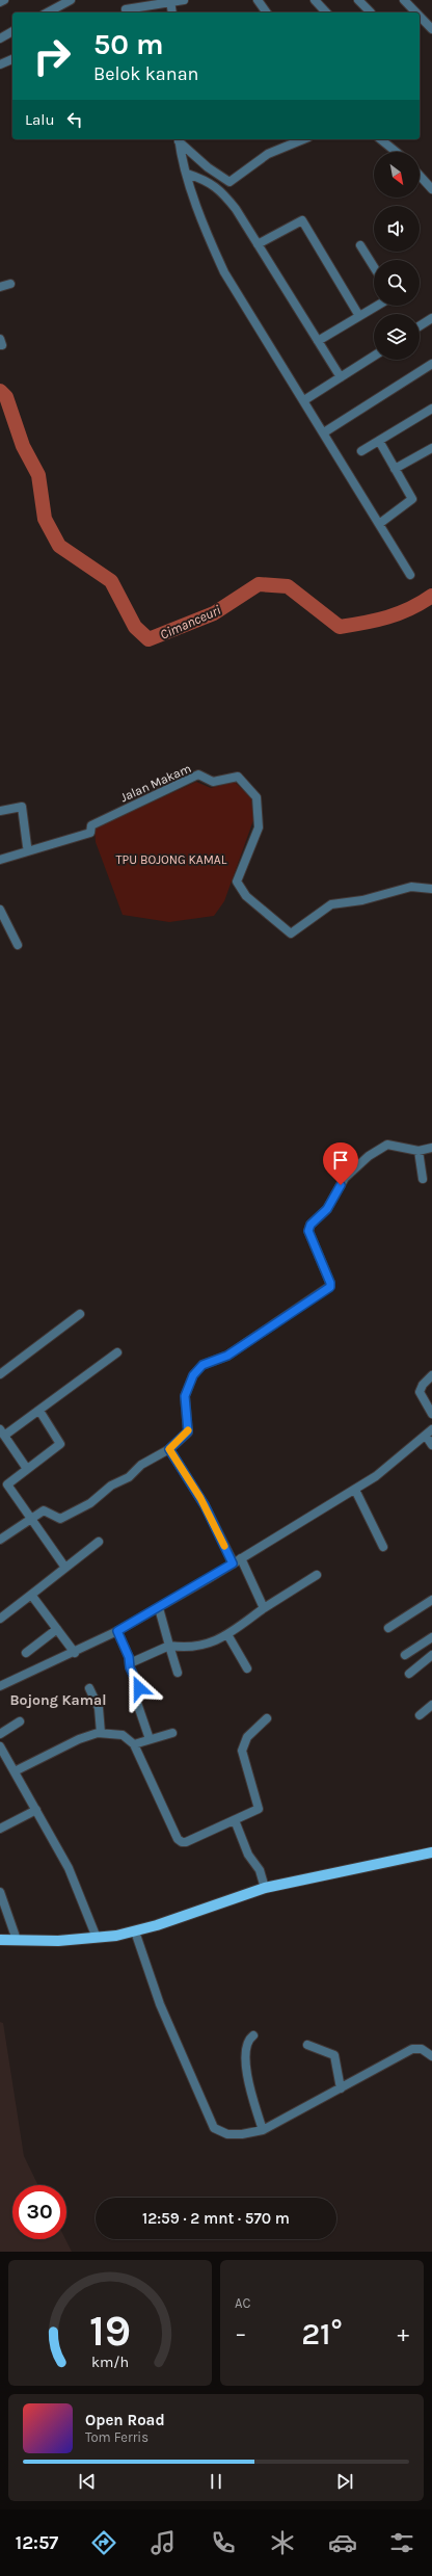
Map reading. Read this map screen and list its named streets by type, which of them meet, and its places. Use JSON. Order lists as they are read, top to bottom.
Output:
{
  "streets": {
    "street": ["Jalan Makam"]
  },
  "districts": ["Bojong Kamal"],
  "water": ["Cimanceuri"],
  "parks": ["TPU BOJONG KAMAL"],
  "north": "bottom right",
  "page": {
    "turn": ["50 m", "Belok kanan"],
    "then": "Lalu",
    "limit": "30",
    "trip": "12:59 · 2 mnt · 570 m",
    "tile": "AC",
    "heat": ["−", "21°", "+"],
    "song": ["Open Road", "Tom Ferris"],
    "tabs": "12:57",
    "gauge": ["19", "km/h"]
  }
}
